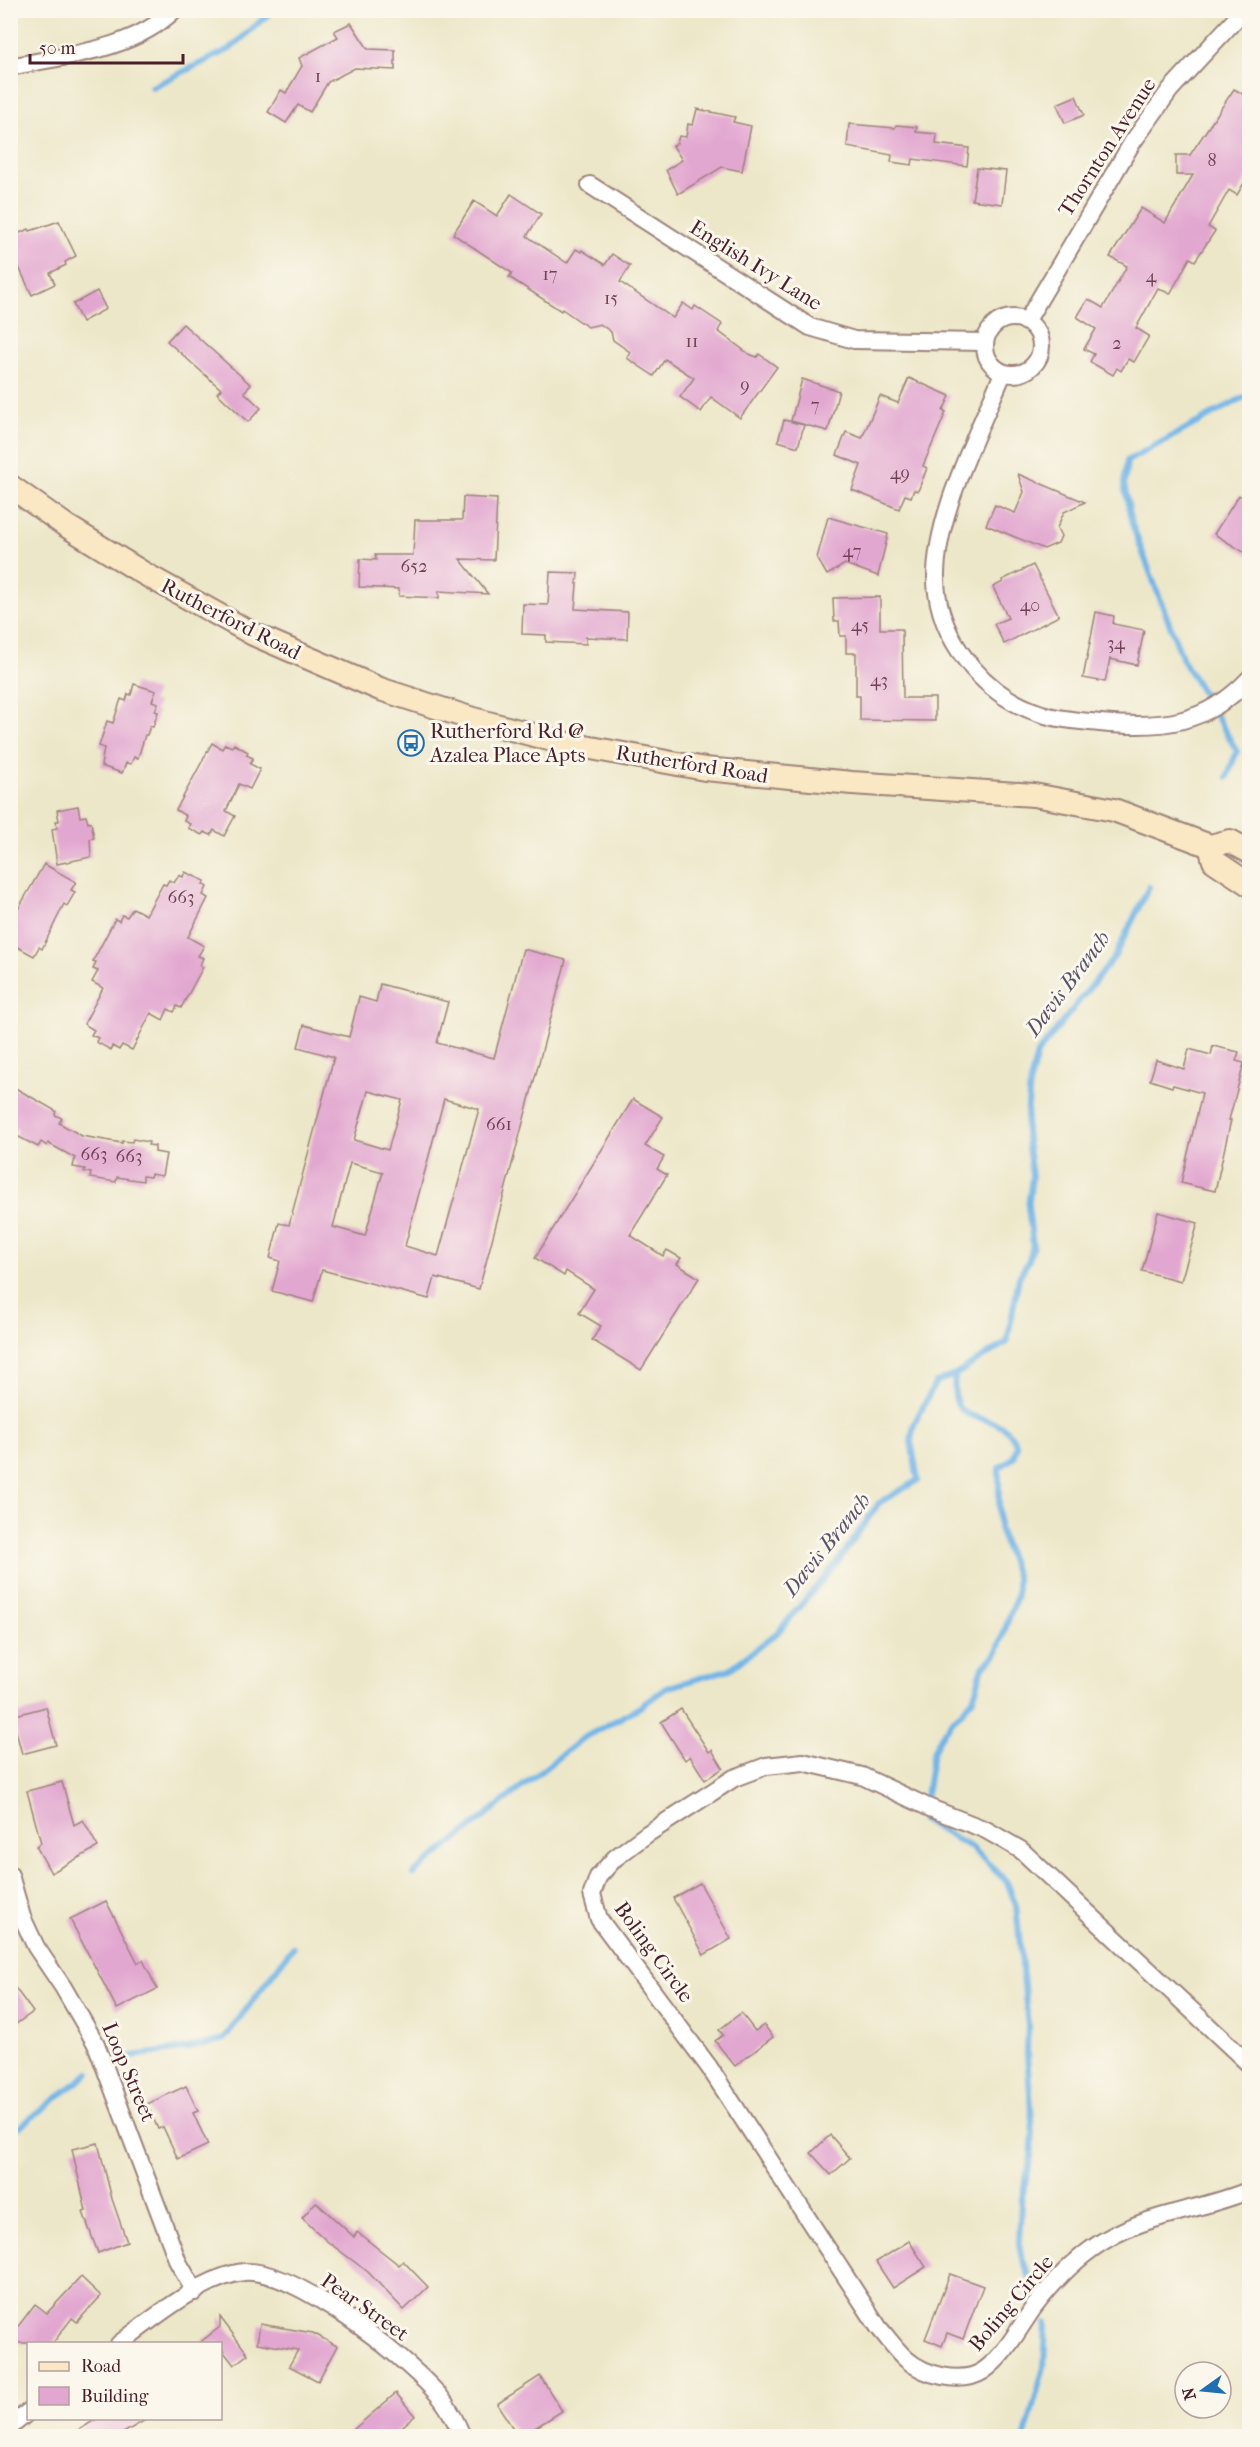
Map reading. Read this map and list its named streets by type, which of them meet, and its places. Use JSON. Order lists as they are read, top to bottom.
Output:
{
  "streets": {
    "street": [
      "Thornton Avenue",
      "English Ivy Lane",
      "Rutherford Road",
      "Boling Circle",
      "Loop Street",
      "Pear Street"
    ]
  },
  "crossings": [
    ["Thornton Avenue", "English Ivy Lane"],
    ["Loop Street", "Pear Street"]
  ],
  "water": ["Davis Branch"],
  "places": {
    "bus stop": ["Rutherford Rd @ Azalea Place Apts"]
  },
  "house_numbers": [
    "1",
    "8",
    "17",
    "4",
    "15",
    "11",
    "2",
    "9",
    "7",
    "49",
    "47",
    "652",
    "40",
    "45",
    "34",
    "43",
    "663",
    "661",
    "663",
    "663"
  ],
  "legend": ["Road", "Building"],
  "scale_bar": "50 m",
  "north": "left"
}
